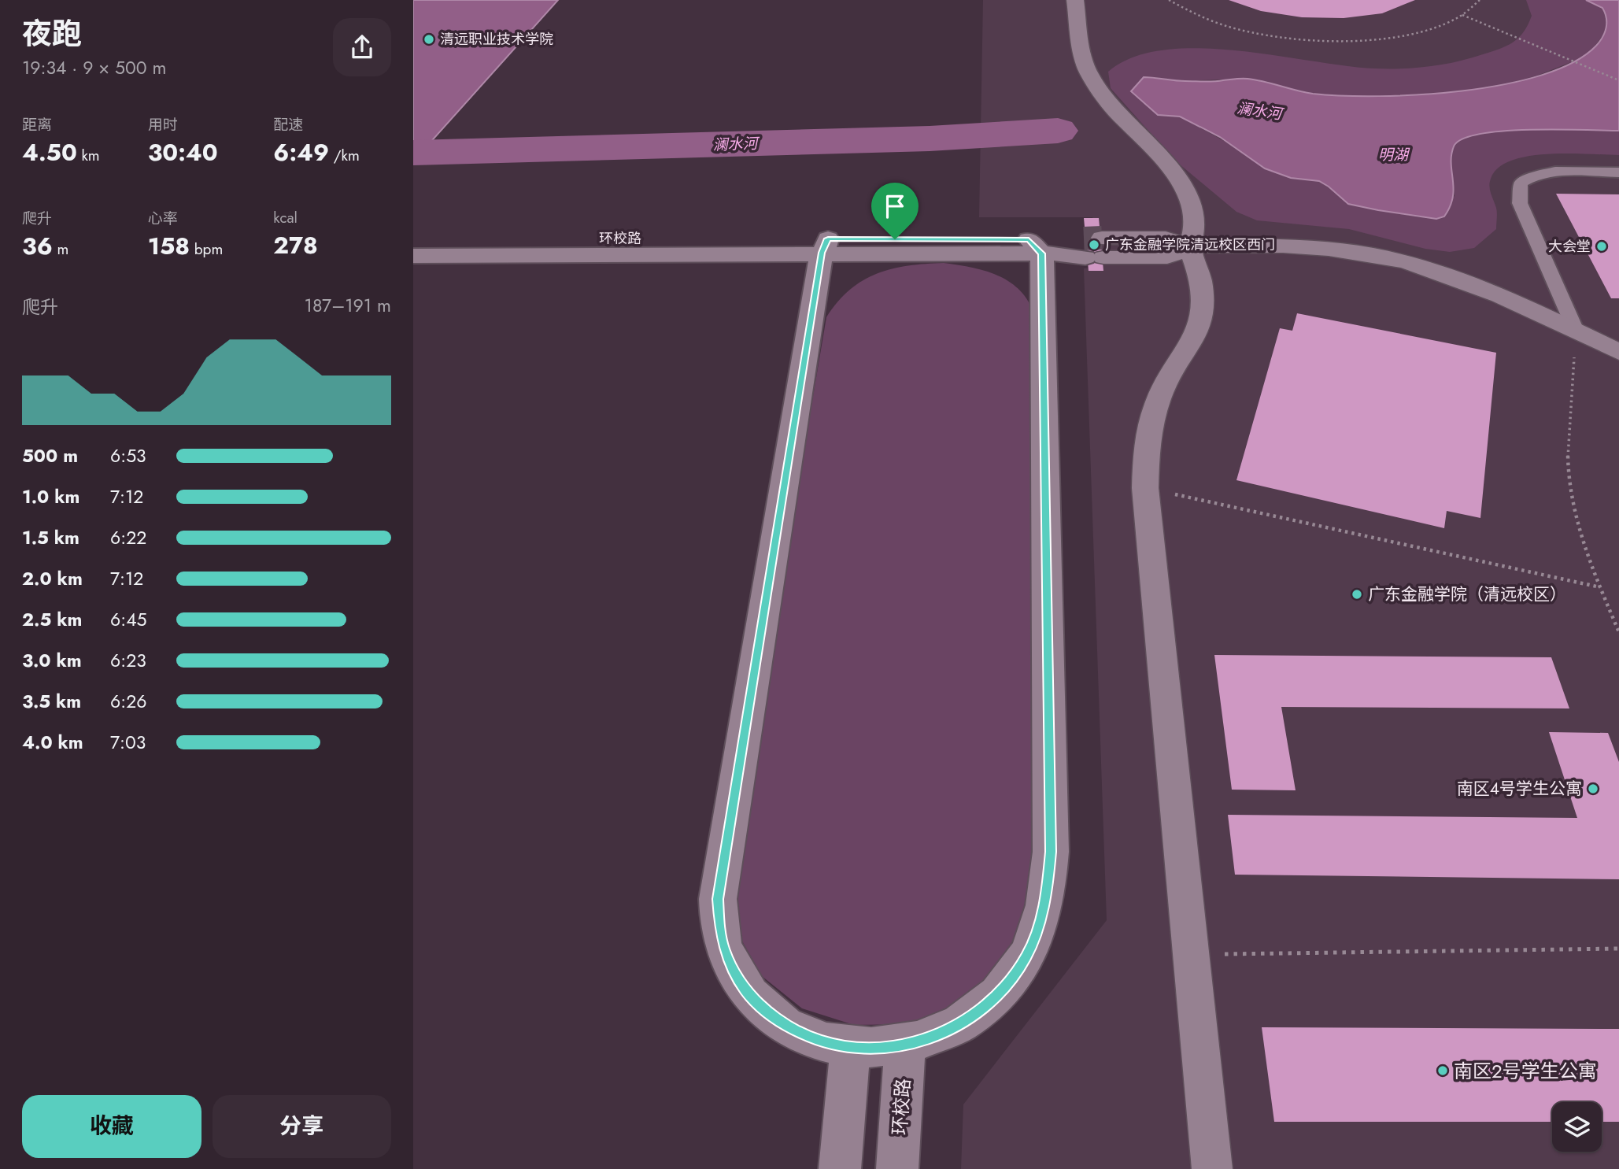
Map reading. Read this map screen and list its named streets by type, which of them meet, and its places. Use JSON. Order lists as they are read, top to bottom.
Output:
{
  "streets": {
    "street": ["环校路"]
  },
  "water": ["澜水河", "明湖"],
  "places": [
    "清远职业技术学院",
    "广东金融学院清远校区西门",
    "大会堂",
    "广东金融学院（清远校区）",
    "南区4号学生公寓",
    "南区2号学生公寓"
  ],
  "page": {
    "heading": ["夜跑", "19:34 · 9 × 500 m"],
    "stats": [
      ["距离", "4.50 km"],
      ["用时", "30:40"],
      ["配速", "6:49 /km"],
      ["爬升", "36 m"],
      ["心率", "158 bpm"],
      ["kcal", "278"]
    ],
    "chart": ["爬升", "187–191 m"],
    "list": [
      {
        "name": "500 m",
        "note": "6:53"
      },
      {
        "name": "1.0 km",
        "note": "7:12"
      },
      {
        "name": "1.5 km",
        "note": "6:22"
      },
      {
        "name": "2.0 km",
        "note": "7:12"
      },
      {
        "name": "2.5 km",
        "note": "6:45"
      },
      {
        "name": "3.0 km",
        "note": "6:23"
      },
      {
        "name": "3.5 km",
        "note": "6:26"
      },
      {
        "name": "4.0 km",
        "note": "7:03"
      }
    ],
    "buttons": ["收藏", "分享"]
  }
}
